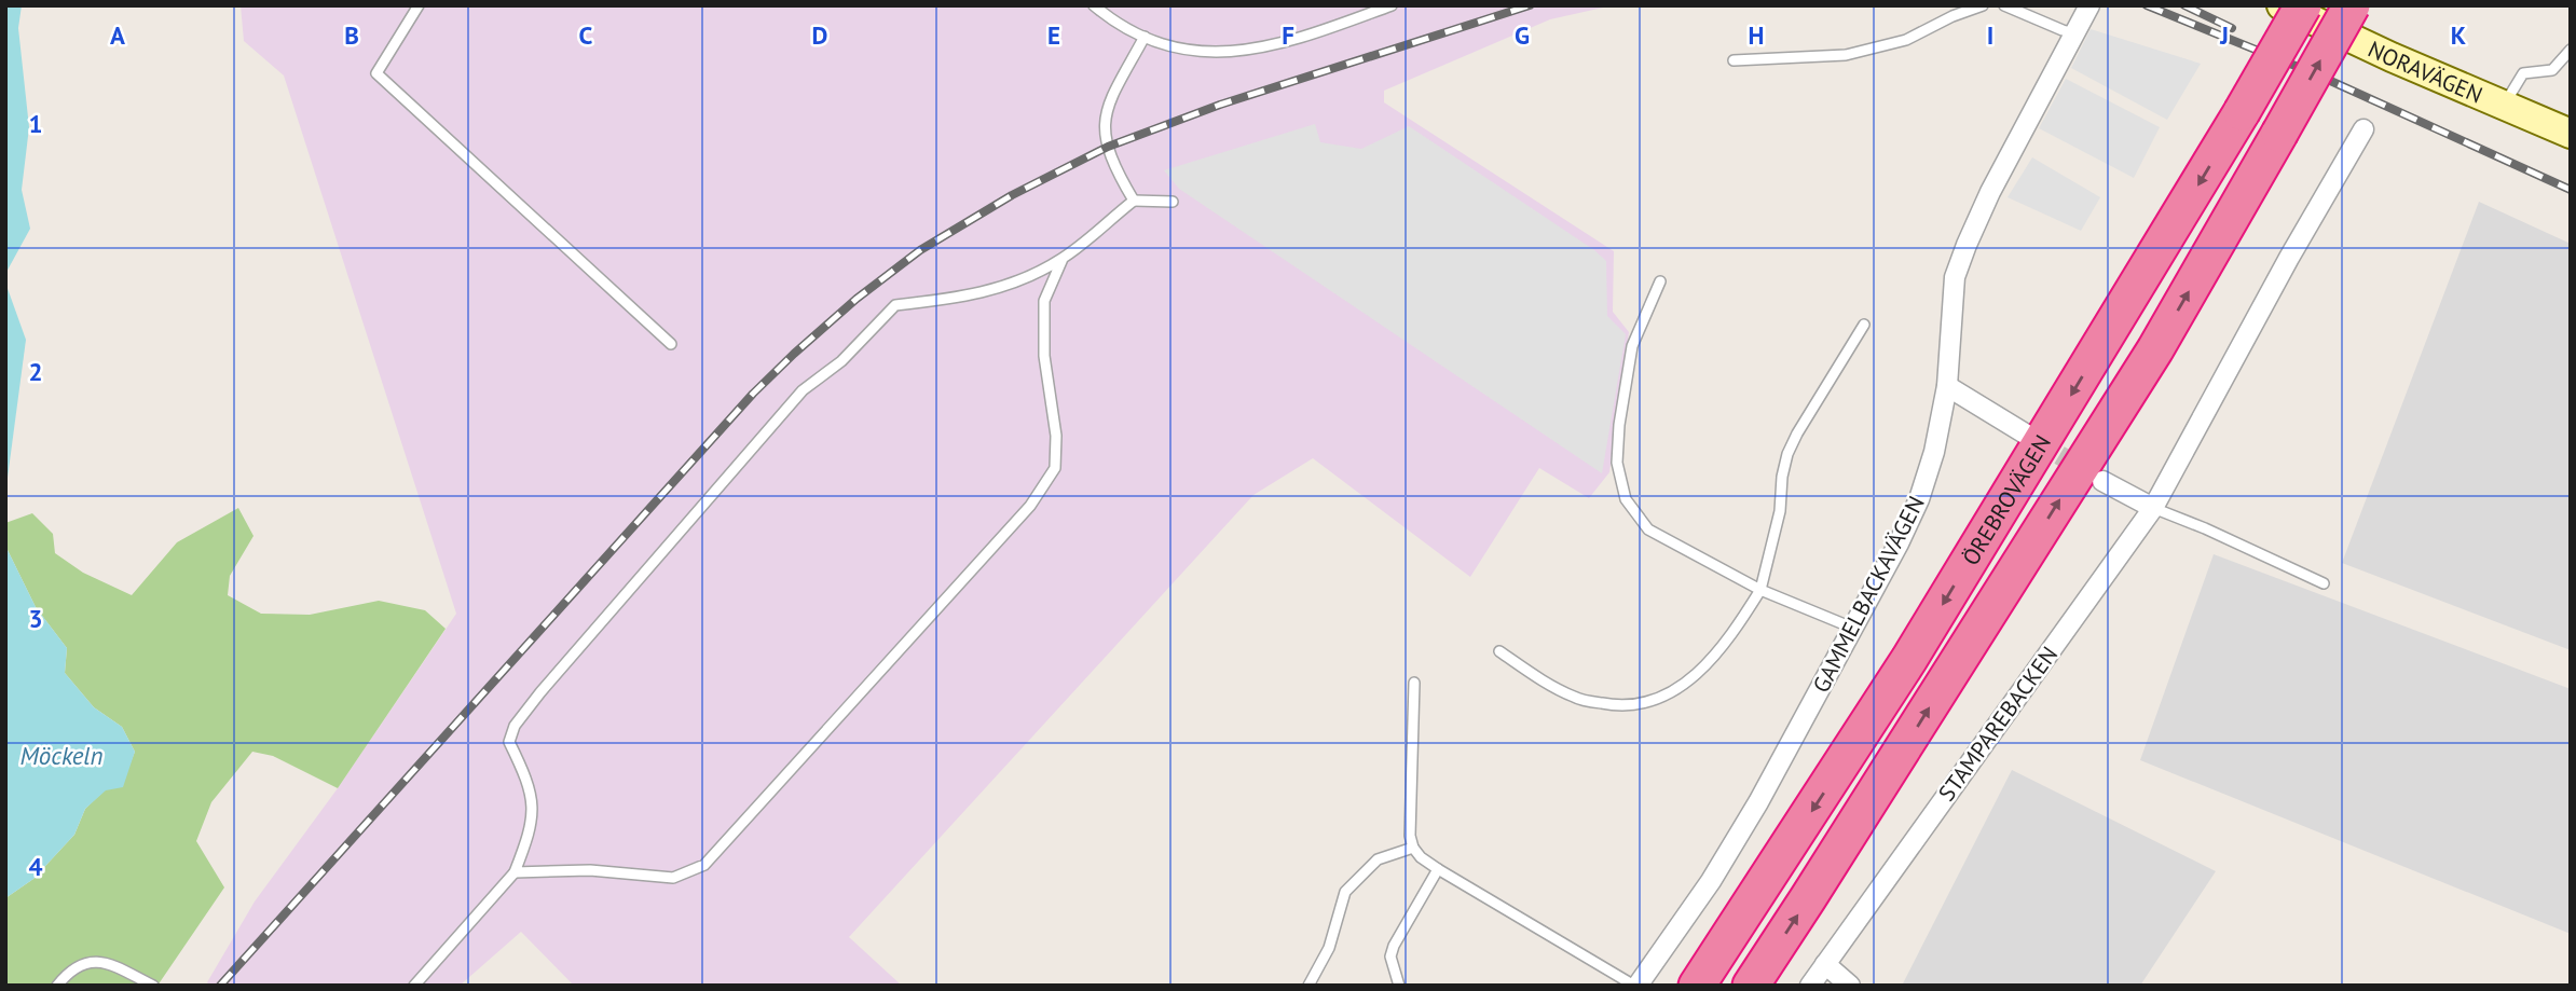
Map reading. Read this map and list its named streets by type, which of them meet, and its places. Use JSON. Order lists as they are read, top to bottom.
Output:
{
  "streets": {
    "highway": ["ÖREBROVÄGEN"],
    "street": ["NORAVÄGEN", "GAMMELBACKAVÄGEN", "STAMPAREBACKEN"]
  },
  "water": ["Möckeln"],
  "grid": {
    "columns": [
      "A",
      "B",
      "C",
      "D",
      "E",
      "F",
      "G",
      "H",
      "I",
      "J",
      "K"
    ],
    "rows": [
      "1",
      "2",
      "3",
      "4"
    ]
  }
}
